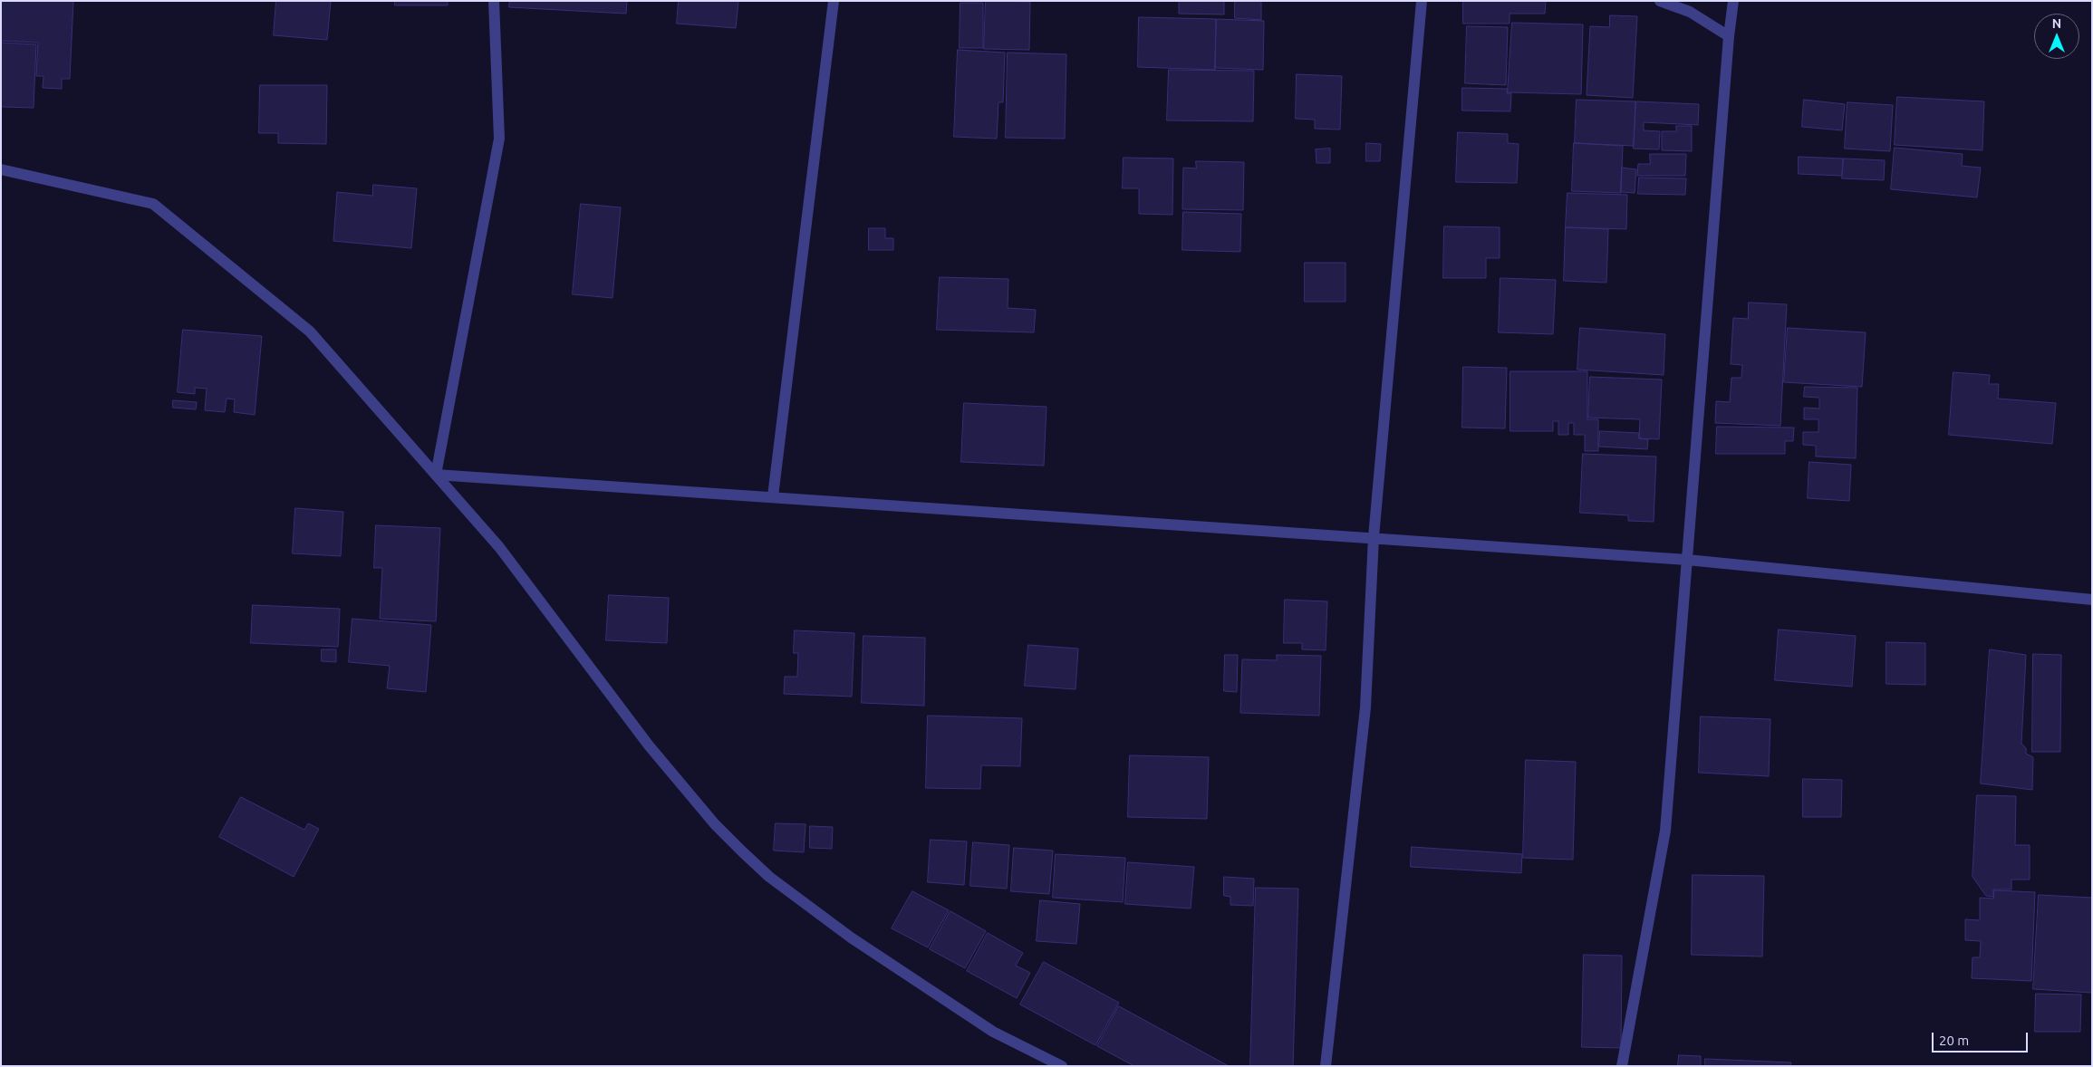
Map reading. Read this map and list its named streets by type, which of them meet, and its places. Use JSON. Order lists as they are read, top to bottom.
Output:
{
  "scale_bar": "20 m",
  "north": "top"
}
